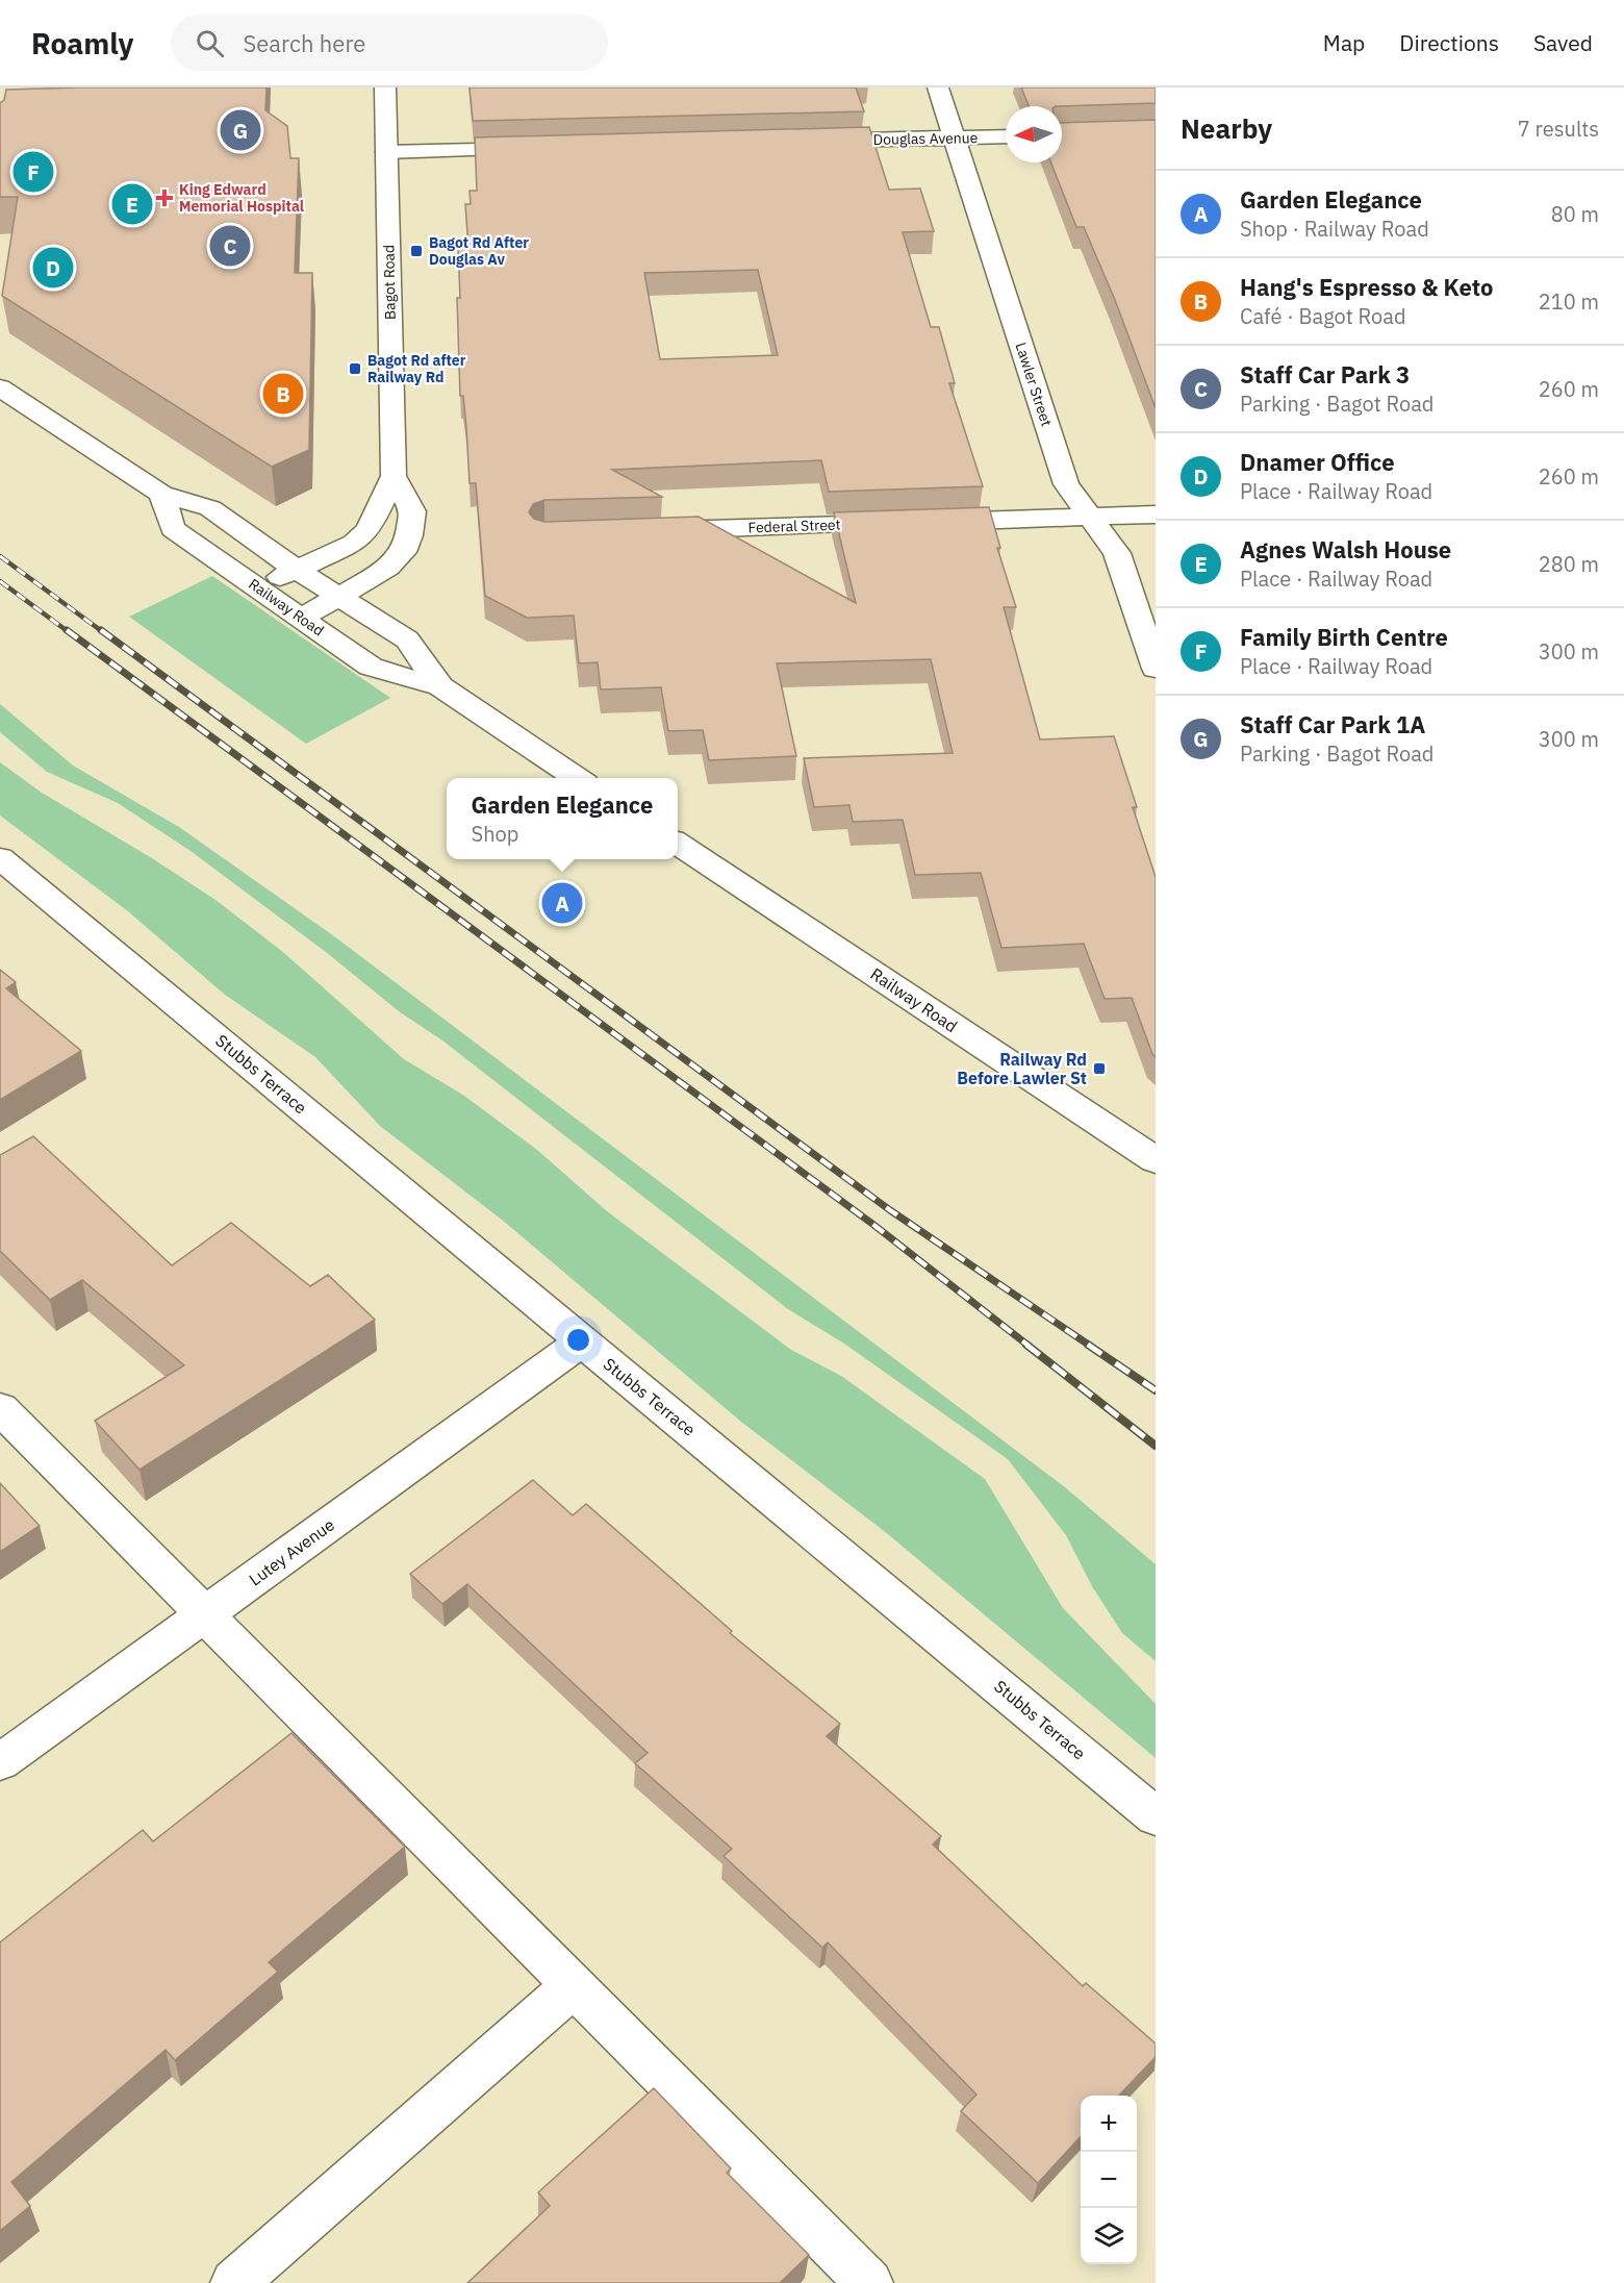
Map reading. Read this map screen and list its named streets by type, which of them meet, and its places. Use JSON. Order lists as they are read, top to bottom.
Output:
{
  "streets": {
    "street": [
      "Douglas Avenue",
      "Bagot Road",
      "Lawler Street",
      "Federal Street",
      "Railway Road",
      "Stubbs Terrace",
      "Lutey Avenue"
    ]
  },
  "crossings": [
    ["Douglas Avenue", "Lawler Street"],
    ["Bagot Road", "Railway Road"],
    ["Lawler Street", "Federal Street"],
    ["Stubbs Terrace", "Lutey Avenue"]
  ],
  "places": {
    "health": ["King Edward Memorial Hospital"],
    "transit": ["Bagot Rd After Douglas Av", "Bagot Rd after Railway Rd", "Railway Rd Before Lawler St"]
  },
  "north": "left",
  "page": {
    "header": "Roamly",
    "search": "Search here",
    "nav": ["Map", "Directions", "Saved"],
    "heading": ["Nearby", "7 results"],
    "pins": [
      "G",
      "F",
      "E",
      "C",
      "D",
      "B",
      "A"
    ],
    "list": [
      {
        "mark": "A",
        "name": "Garden Elegance",
        "note": "Shop · Railway Road",
        "value": "80 m"
      },
      {
        "mark": "B",
        "name": "Hang's Espresso & Keto",
        "note": "Café · Bagot Road",
        "value": "210 m"
      },
      {
        "mark": "C",
        "name": "Staff Car Park 3",
        "note": "Parking · Bagot Road",
        "value": "260 m"
      },
      {
        "mark": "D",
        "name": "Dnamer Office",
        "note": "Place · Railway Road",
        "value": "260 m"
      },
      {
        "mark": "E",
        "name": "Agnes Walsh House",
        "note": "Place · Railway Road",
        "value": "280 m"
      },
      {
        "mark": "F",
        "name": "Family Birth Centre",
        "note": "Place · Railway Road",
        "value": "300 m"
      },
      {
        "mark": "G",
        "name": "Staff Car Park 1A",
        "note": "Parking · Bagot Road",
        "value": "300 m"
      }
    ],
    "popup": ["Garden Elegance", "Shop"],
    "map_buttons": ["+", "−"]
  }
}
